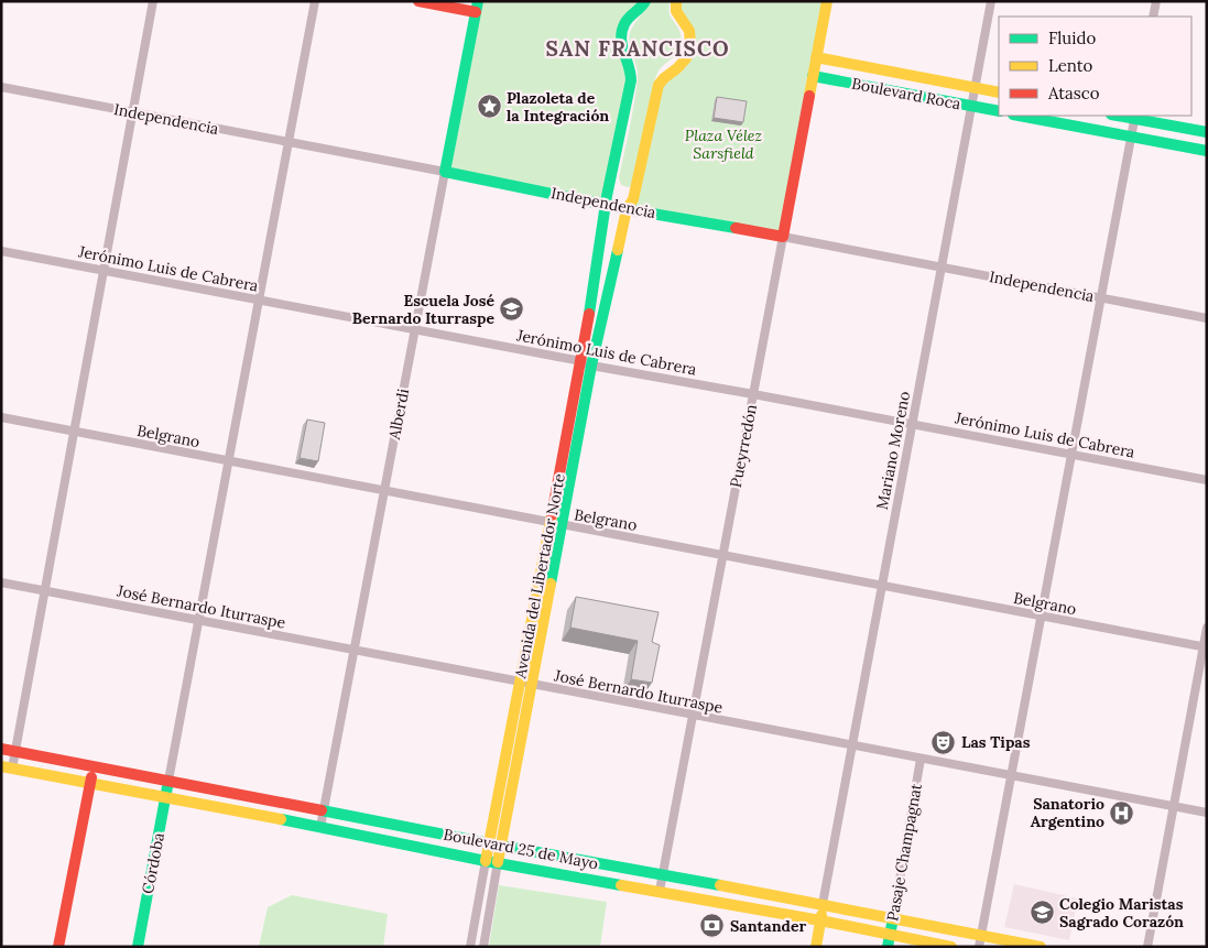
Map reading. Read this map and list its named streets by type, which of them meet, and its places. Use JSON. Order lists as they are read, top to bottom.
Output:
{
  "streets": {
    "main road": [
      "Boulevard Roca",
      "Independencia",
      "Alberdi",
      "Pueyrredón",
      "Avenida del Libertador Norte",
      "Boulevard 25 de Mayo",
      "Pasaje Champagnat",
      "Córdoba"
    ],
    "street": [
      "Jerónimo Luis de Cabrera",
      "Belgrano",
      "Mariano Moreno",
      "José Bernardo Iturraspe"
    ]
  },
  "crossings": [
    ["Boulevard Roca", "Pueyrredón"],
    ["Boulevard Roca", "Mariano Moreno"],
    ["Independencia", "Alberdi"],
    ["Independencia", "Pueyrredón"],
    ["Independencia", "Mariano Moreno"],
    ["Independencia", "Avenida del Libertador Norte"],
    ["Jerónimo Luis de Cabrera", "Alberdi"],
    ["Jerónimo Luis de Cabrera", "Pueyrredón"],
    ["Jerónimo Luis de Cabrera", "Mariano Moreno"],
    ["Jerónimo Luis de Cabrera", "Avenida del Libertador Norte"],
    ["Alberdi", "Belgrano"],
    ["Alberdi", "José Bernardo Iturraspe"],
    ["Alberdi", "Boulevard 25 de Mayo"],
    ["Belgrano", "Pueyrredón"],
    ["Belgrano", "Mariano Moreno"],
    ["Belgrano", "Avenida del Libertador Norte"],
    ["Pueyrredón", "José Bernardo Iturraspe"],
    ["Pueyrredón", "Boulevard 25 de Mayo"],
    ["Mariano Moreno", "José Bernardo Iturraspe"],
    ["Mariano Moreno", "Boulevard 25 de Mayo"],
    ["Avenida del Libertador Norte", "José Bernardo Iturraspe"],
    ["Avenida del Libertador Norte", "Boulevard 25 de Mayo"],
    ["José Bernardo Iturraspe", "Pasaje Champagnat"],
    ["Boulevard 25 de Mayo", "Pasaje Champagnat"],
    ["Boulevard 25 de Mayo", "Córdoba"]
  ],
  "districts": ["SAN FRANCISCO"],
  "parks": ["Plaza Vélez Sarsfield"],
  "places": {
    "place": ["Plazoleta de la Integración"],
    "school or university": ["Escuela José Bernardo Iturraspe", "Colegio Maristas Sagrado Corazón"],
    "theatre": ["Las Tipas"],
    "hospital": ["Sanatorio Argentino"],
    "bank": ["Santander"]
  },
  "legend": ["Fluido", "Lento", "Atasco"]
}
